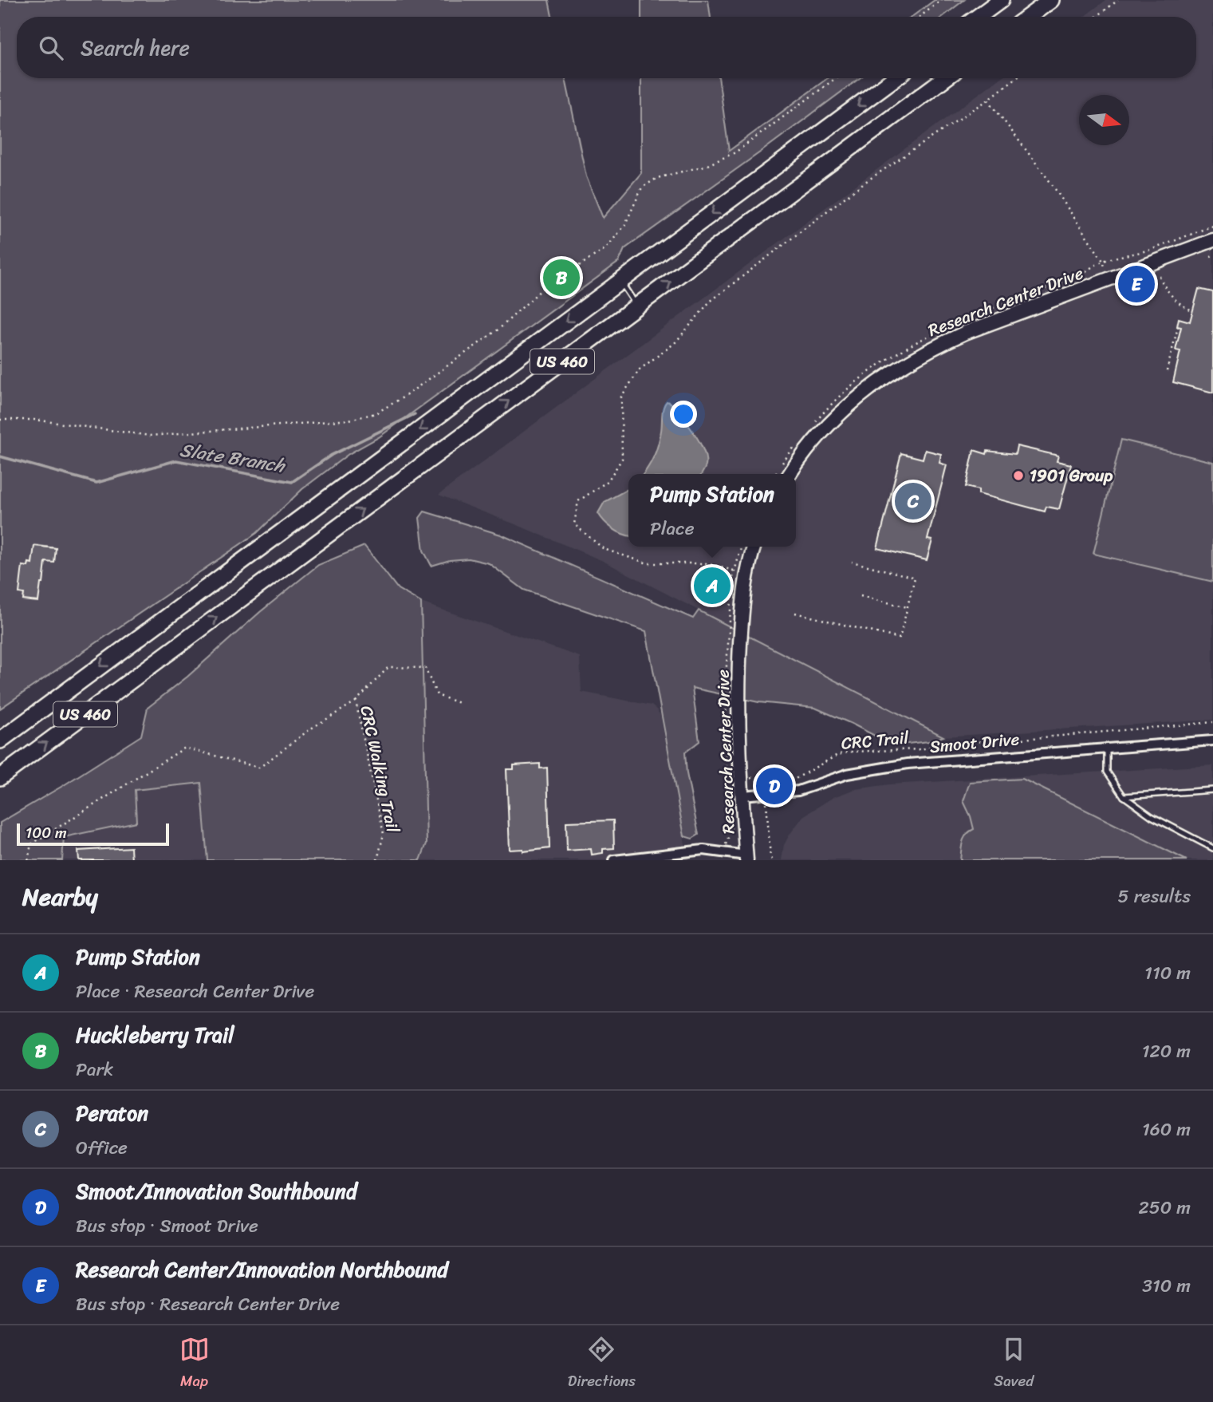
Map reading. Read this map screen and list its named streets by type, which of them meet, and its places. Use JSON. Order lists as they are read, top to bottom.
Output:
{
  "streets": {
    "highway": ["US 460"],
    "main road": ["Research Center Drive"],
    "street": ["Smoot Drive"],
    "path": ["CRC Trail", "CRC Walking Trail"]
  },
  "crossings": [
    ["Research Center Drive", "Smoot Drive"]
  ],
  "water": ["Slate Branch"],
  "places": ["1901 Group"],
  "scale_bar": "100 m",
  "north": "right",
  "page": {
    "search": "Search here",
    "pins": [
      "B",
      "E",
      "C",
      "A",
      "D"
    ],
    "popup": ["Pump Station", "Place"],
    "scale": "100 m",
    "heading": ["Nearby", "5 results"],
    "list": [
      {
        "mark": "A",
        "name": "Pump Station",
        "note": "Place · Research Center Drive",
        "value": "110 m"
      },
      {
        "mark": "B",
        "name": "Huckleberry Trail",
        "note": "Park",
        "value": "120 m"
      },
      {
        "mark": "C",
        "name": "Peraton",
        "note": "Office",
        "value": "160 m"
      },
      {
        "mark": "D",
        "name": "Smoot/Innovation Southbound",
        "note": "Bus stop · Smoot Drive",
        "value": "250 m"
      },
      {
        "mark": "E",
        "name": "Research Center/Innovation Northbound",
        "note": "Bus stop · Research Center Drive",
        "value": "310 m"
      }
    ],
    "nav": ["Map", "Directions", "Saved"]
  }
}
